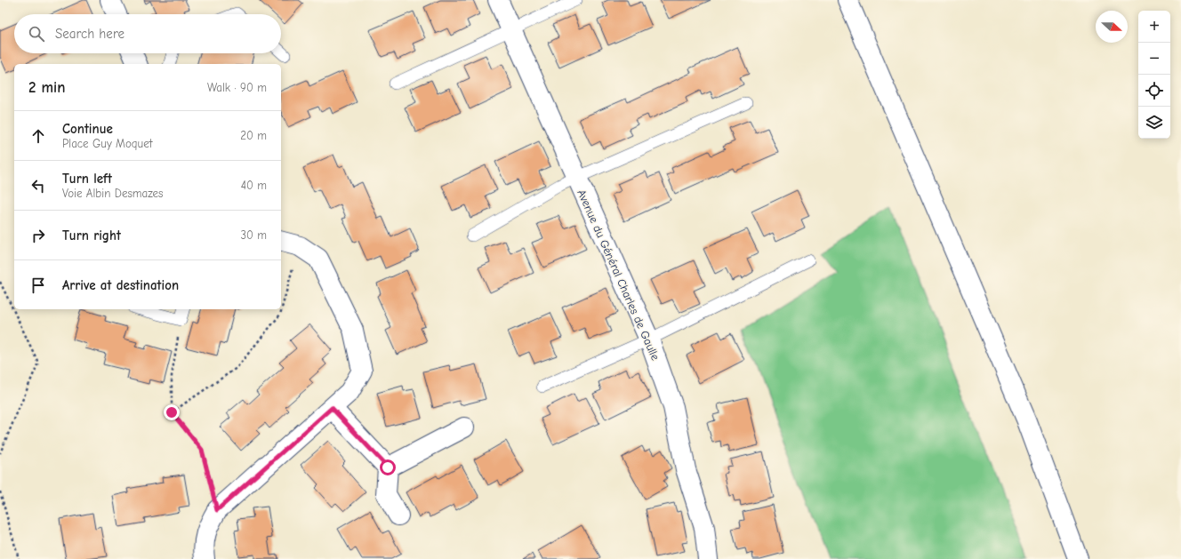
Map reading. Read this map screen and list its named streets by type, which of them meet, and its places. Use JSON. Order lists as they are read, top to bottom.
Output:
{
  "streets": {
    "street": ["Avenue du Général Charles de Gaulle"]
  },
  "north": "right",
  "page": {
    "map_buttons": ["+", "−"],
    "search": "Search here",
    "heading": ["2 min", "Walk · 90 m"],
    "list": [
      ["Continue", "Place Guy Moquet", "20 m"],
      ["Turn left", "Voie Albin Desmazes", "40 m"],
      ["Turn right", "30 m"],
      "Arrive at destination"
    ]
  }
}
